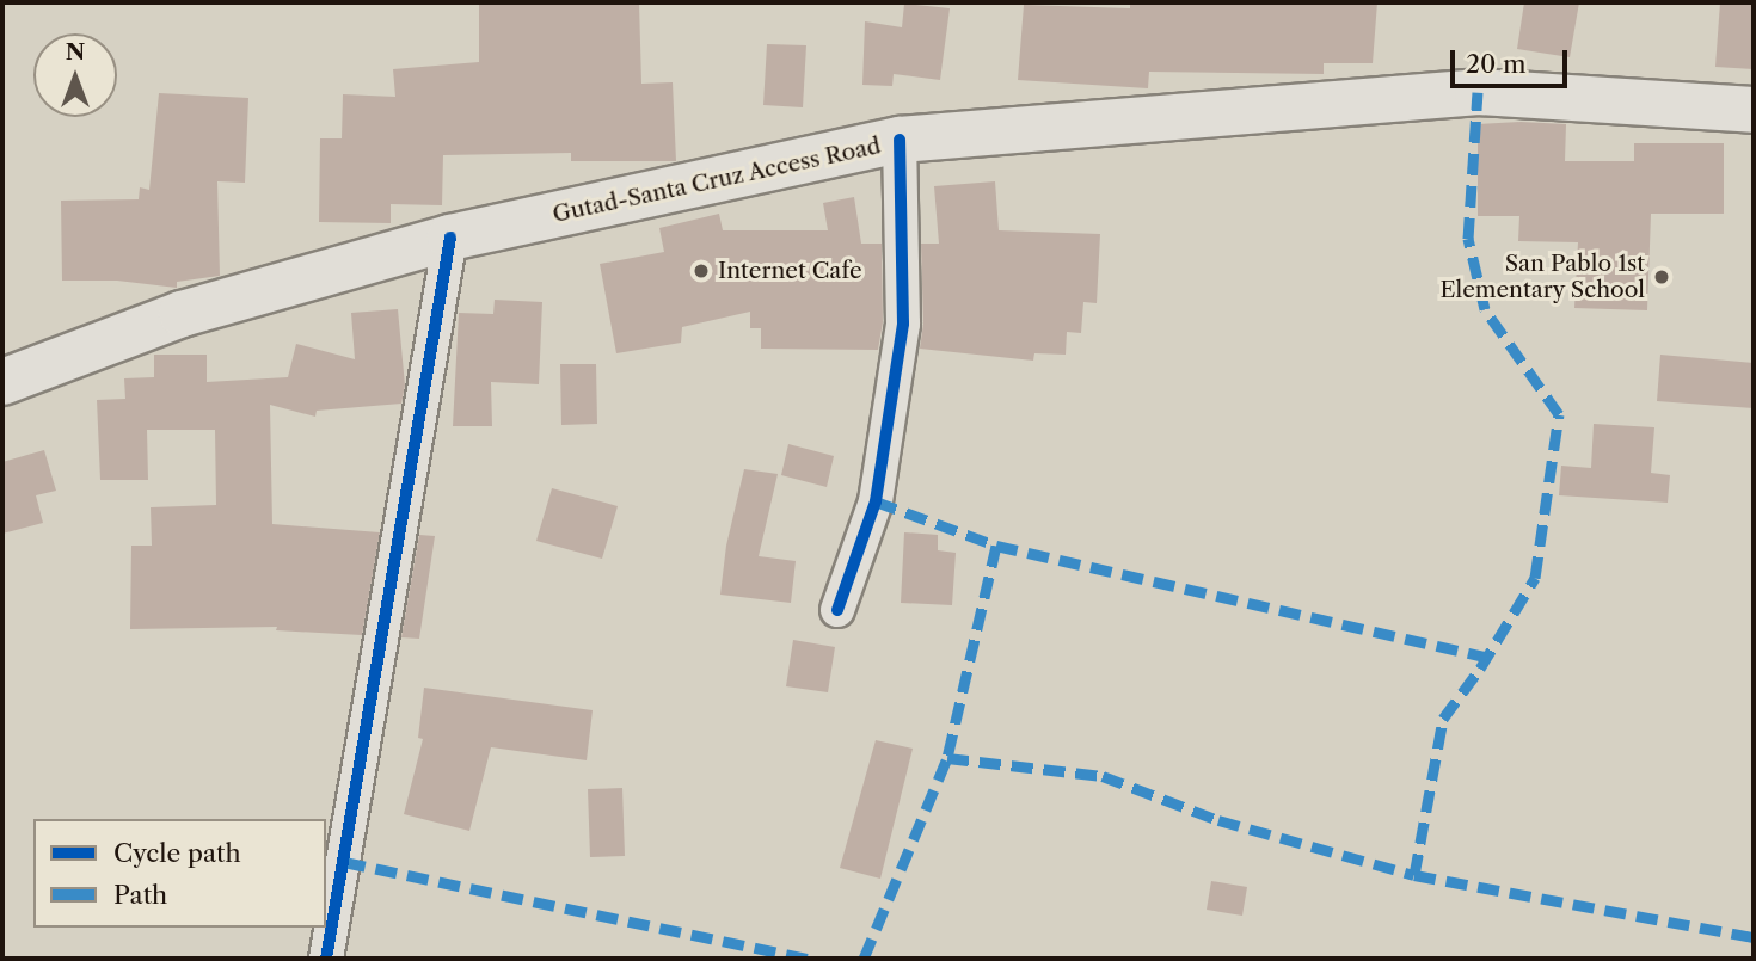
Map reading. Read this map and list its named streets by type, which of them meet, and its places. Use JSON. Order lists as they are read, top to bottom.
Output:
{
  "streets": {
    "main road": ["Gutad-Santa Cruz Access Road"]
  },
  "places": ["Internet Cafe", "San Pablo 1st Elementary School"],
  "legend": ["Cycle path", "Path"],
  "scale_bar": "20 m",
  "north": "top"
}
